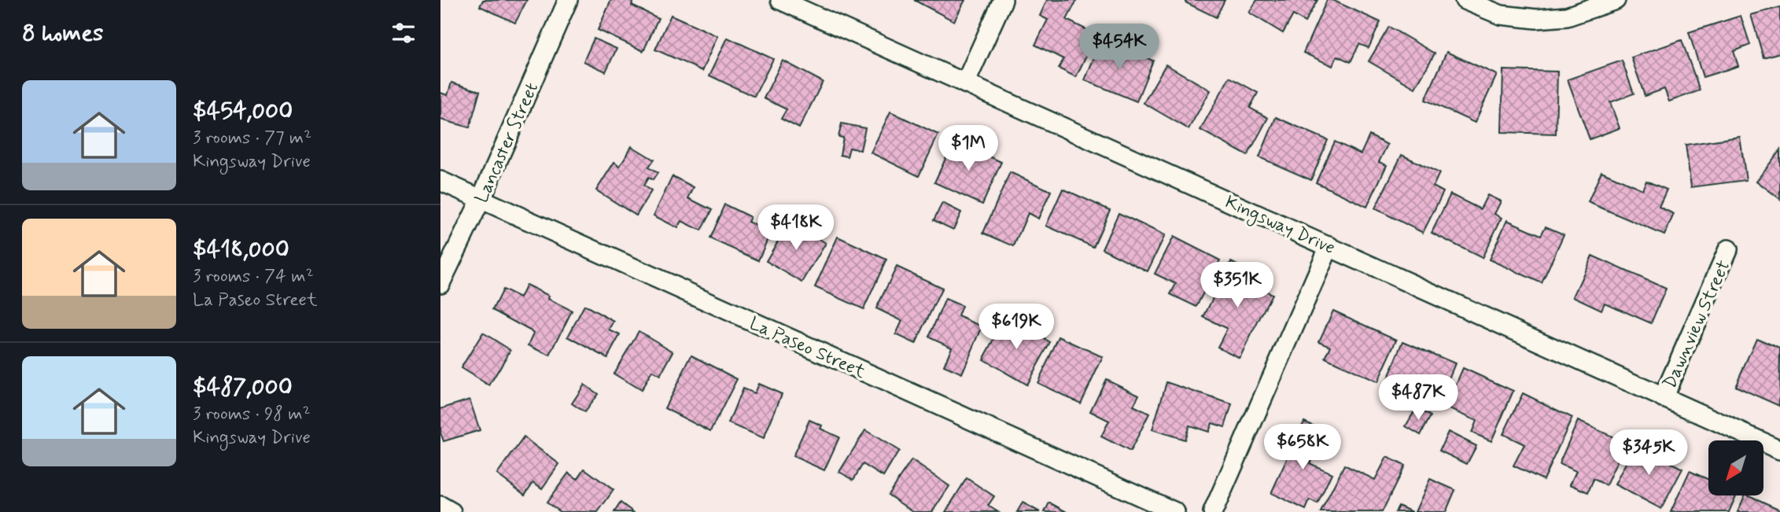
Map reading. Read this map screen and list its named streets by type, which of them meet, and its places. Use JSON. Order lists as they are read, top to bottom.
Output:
{
  "streets": {
    "street": [
      "Lancaster Street",
      "Kingsway Drive",
      "Dawnview Street",
      "La Paseo Street"
    ]
  },
  "crossings": [
    ["Lancaster Street", "La Paseo Street"],
    ["Kingsway Drive", "Dawnview Street"]
  ],
  "north": "bottom left",
  "page": {
    "heading": "8 homes",
    "price": [
      "$454K",
      "$1M",
      "$418K",
      "$351K",
      "$619K",
      "$487K",
      "$658K",
      "$345K"
    ],
    "list": [
      {
        "name": "$454,000",
        "note": "3 rooms · 77 m² · Kingsway Drive"
      },
      {
        "name": "$418,000",
        "note": "3 rooms · 74 m² · La Paseo Street"
      },
      {
        "name": "$487,000",
        "note": "3 rooms · 98 m² · Kingsway Drive"
      }
    ]
  }
}
